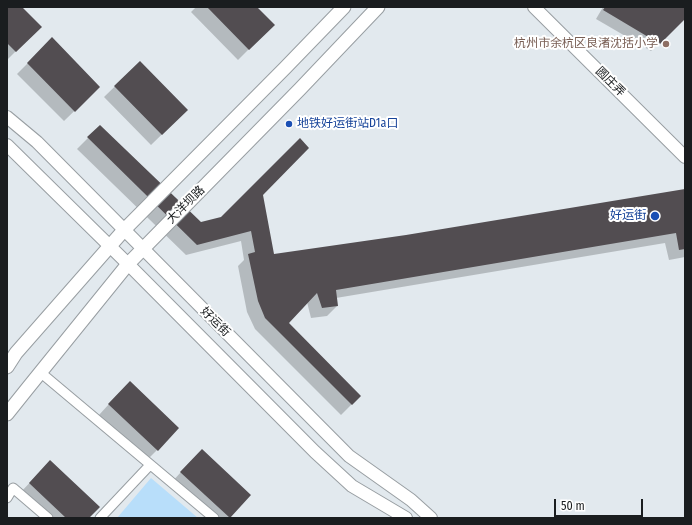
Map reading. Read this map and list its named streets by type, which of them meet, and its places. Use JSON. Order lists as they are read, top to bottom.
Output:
{
  "streets": {
    "main road": ["大洋坝路"],
    "street": ["圆庄弄", "好运街"]
  },
  "crossings": [
    ["大洋坝路", "好运街"]
  ],
  "places": ["杭州市余杭区良渚沈括小学", "地铁好运街站D1a口", "好运街"],
  "scale_bar": "50 m"
}
